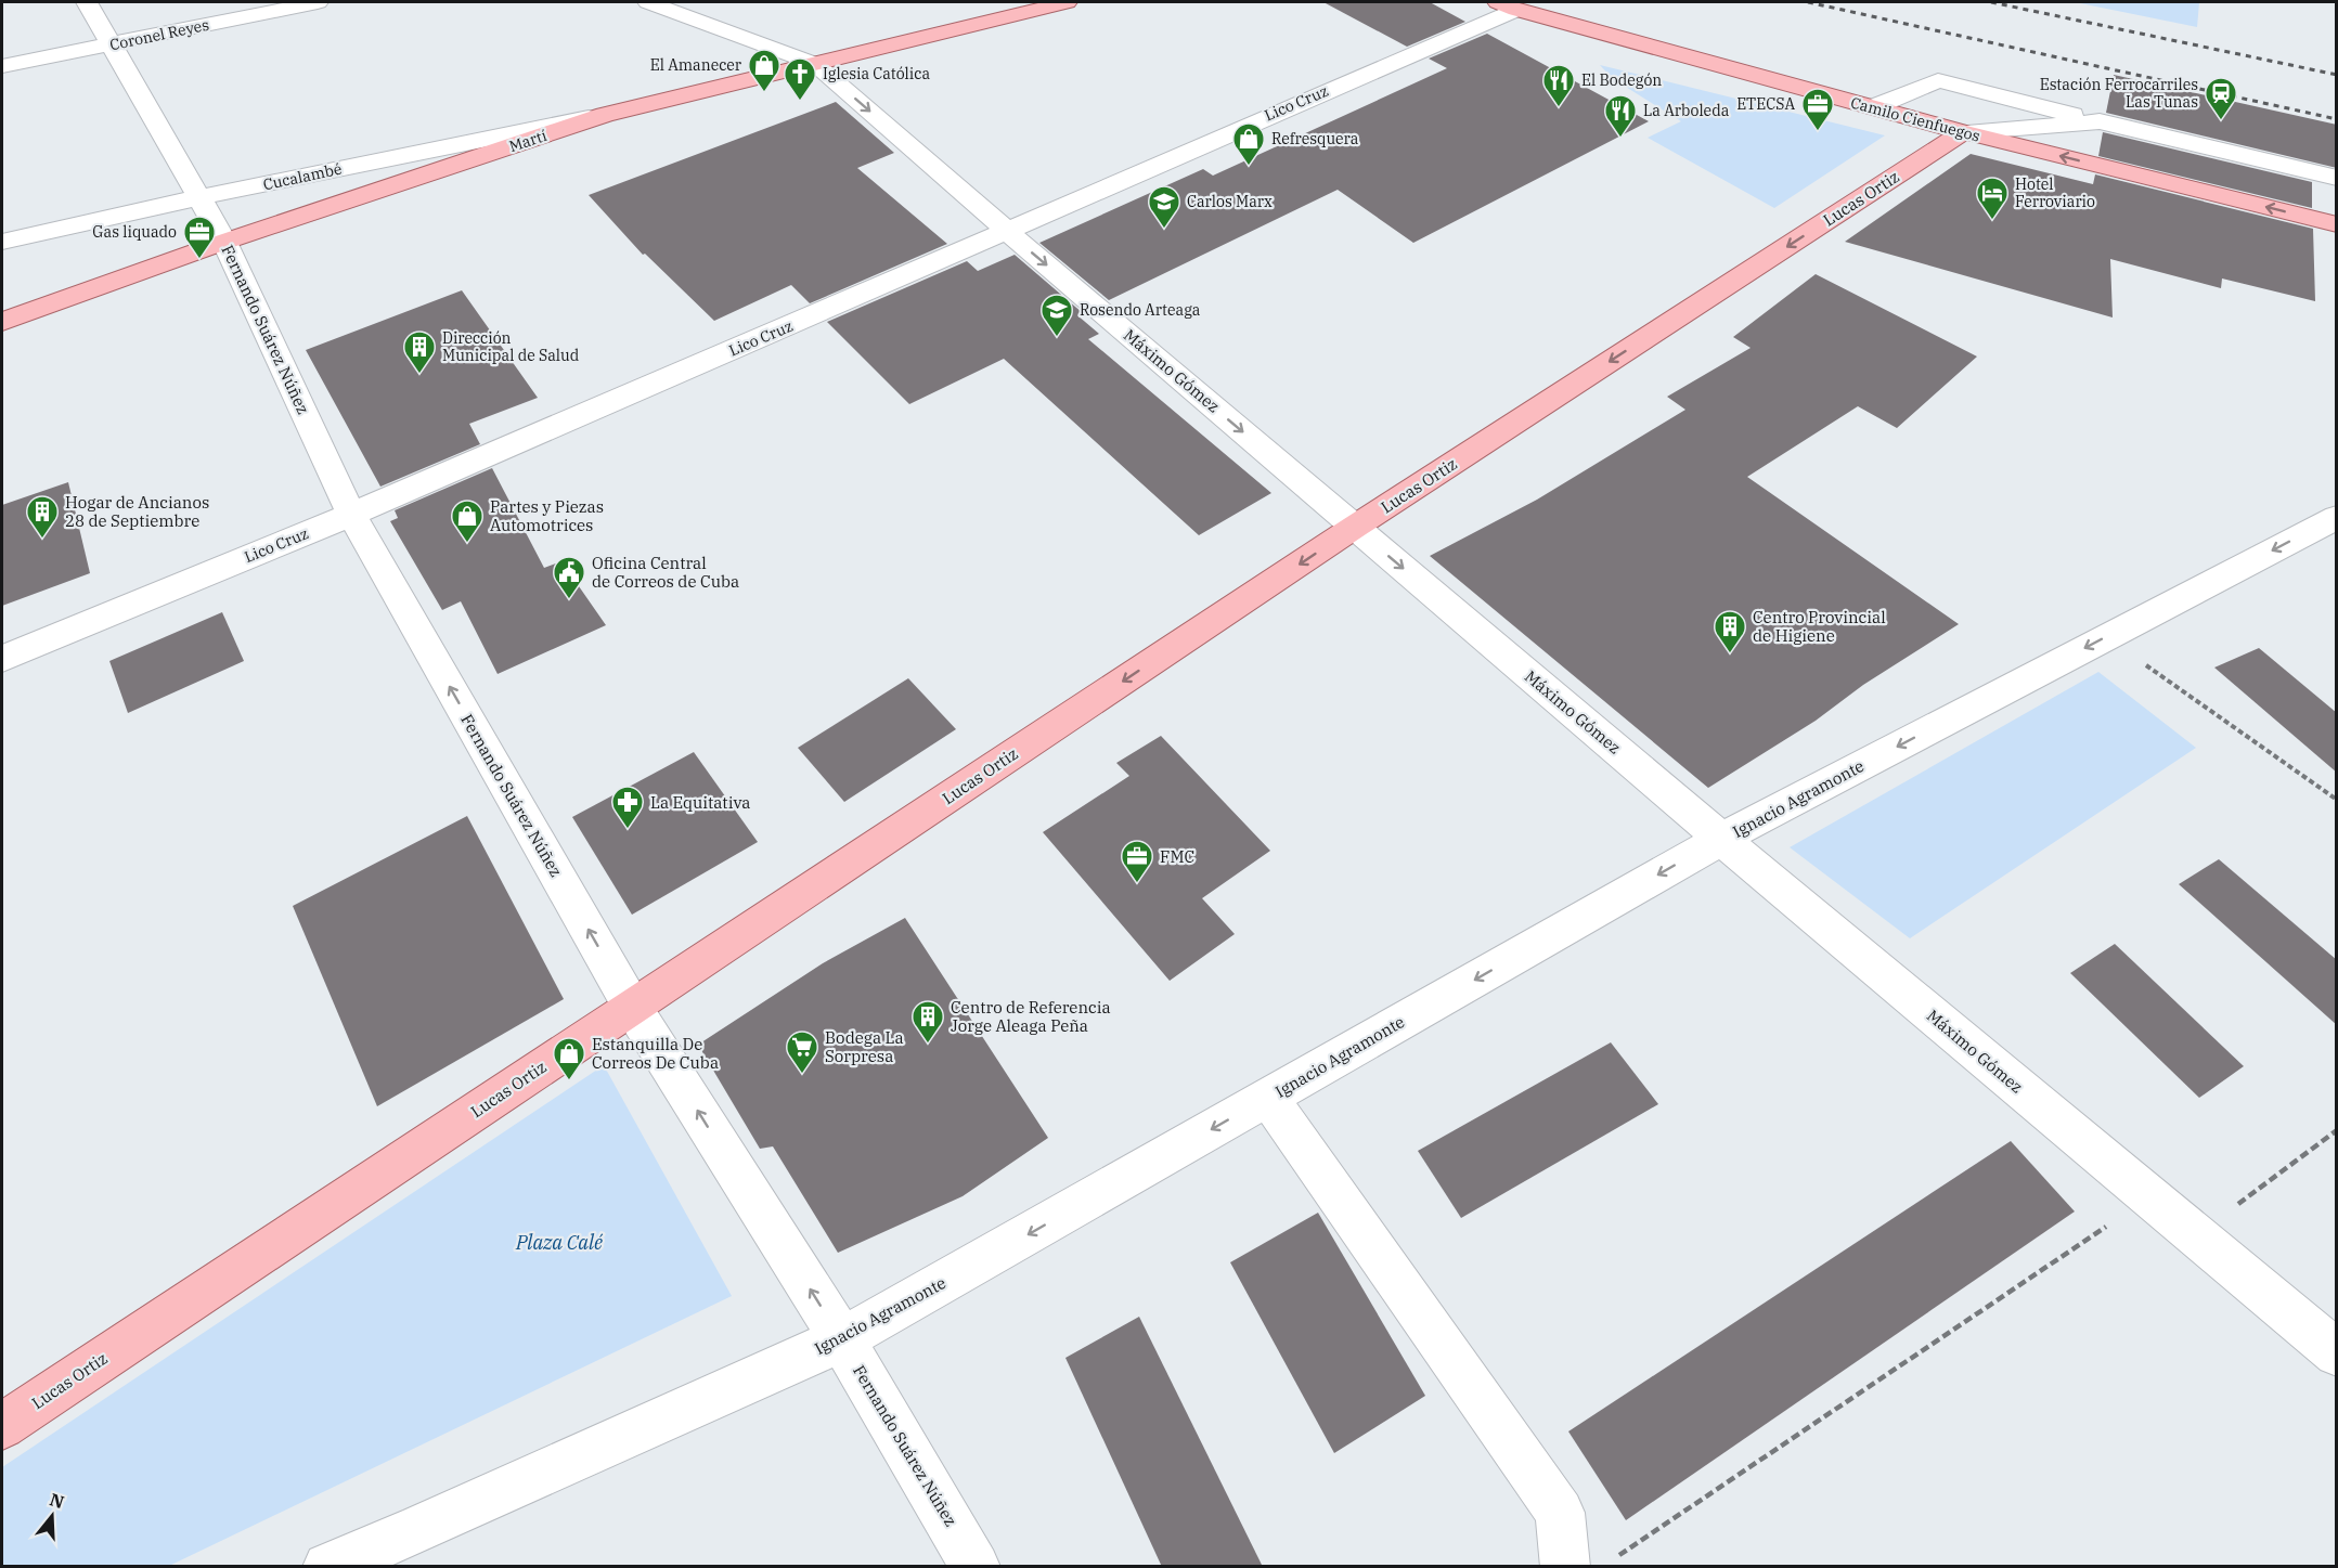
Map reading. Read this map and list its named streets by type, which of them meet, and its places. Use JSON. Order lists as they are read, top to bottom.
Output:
{
  "streets": {
    "main road": ["Camilo Cienfuegos", "Martí", "Lucas Ortiz"],
    "street": [
      "Coronel Reyes",
      "Lico Cruz",
      "Cucalambé",
      "Fernando Suárez Núñez",
      "Máximo Gómez",
      "Ignacio Agramonte"
    ]
  },
  "crossings": [
    ["Coronel Reyes", "Fernando Suárez Núñez"],
    ["Lico Cruz", "Camilo Cienfuegos"],
    ["Lico Cruz", "Fernando Suárez Núñez"],
    ["Lico Cruz", "Máximo Gómez"],
    ["Camilo Cienfuegos", "Lucas Ortiz"],
    ["Martí", "Cucalambé"],
    ["Martí", "Fernando Suárez Núñez"],
    ["Martí", "Máximo Gómez"],
    ["Cucalambé", "Fernando Suárez Núñez"],
    ["Lucas Ortiz", "Fernando Suárez Núñez"],
    ["Lucas Ortiz", "Máximo Gómez"],
    ["Fernando Suárez Núñez", "Ignacio Agramonte"],
    ["Máximo Gómez", "Ignacio Agramonte"]
  ],
  "one_way": [
    "Camilo Cienfuegos",
    "Lucas Ortiz",
    "Fernando Suárez Núñez",
    "Máximo Gómez",
    "Ignacio Agramonte"
  ],
  "parks": ["Plaza Calé"],
  "places": {
    "shop": [
      "El Amanecer",
      "Refresquera",
      "Partes y Piezas Automotrices",
      "Estanquilla De Correos De Cuba"
    ],
    "church": ["Iglesia Católica"],
    "restaurant": ["El Bodegón", "La Arboleda"],
    "station": ["Estación Ferrocarriles Las Tunas"],
    "office": ["ETECSA", "Gas liquado", "FMC"],
    "hotel": ["Hotel Ferroviario"],
    "school or university": ["Carlos Marx", "Rosendo Arteaga"],
    "building": [
      "Dirección Municipal de Salud",
      "Hogar de Ancianos 28 de Septiembre",
      "Centro Provincial de Higiene",
      "Centro de Referencia Jorge Aleaga Peña"
    ],
    "public building": ["Oficina Central de Correos de Cuba"],
    "pharmacy": ["La Equitativa"],
    "supermarket": ["Bodega La Sorpresa"]
  },
  "north": "top"
}
